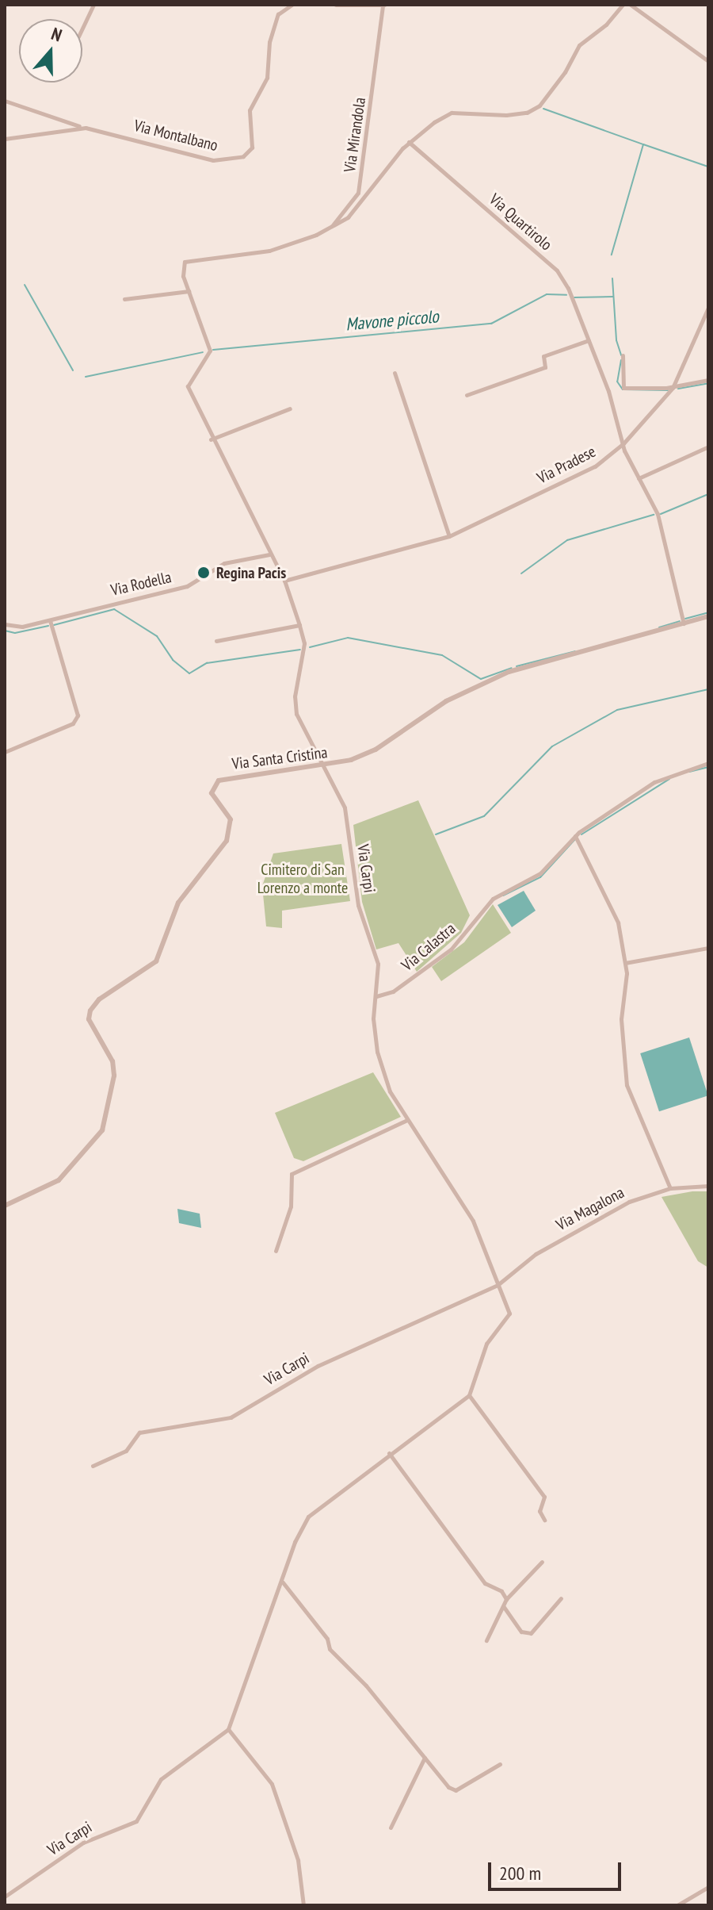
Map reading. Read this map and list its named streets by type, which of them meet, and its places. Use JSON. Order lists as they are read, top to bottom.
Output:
{
  "streets": {
    "street": [
      "Via Mirandola",
      "Via Montalbano",
      "Via Quartirolo",
      "Via Pradese",
      "Via Rodella",
      "Via Santa Cristina",
      "Via Carpi",
      "Via Calastra",
      "Via Magalona"
    ]
  },
  "crossings": [
    ["Via Mirandola", "Via Pradese"],
    ["Via Mirandola", "Via Rodella"],
    ["Via Mirandola", "Via Santa Cristina"],
    ["Via Mirandola", "Via Carpi"],
    ["Via Quartirolo", "Via Pradese"],
    ["Via Quartirolo", "Via Santa Cristina"],
    ["Via Santa Cristina", "Via Carpi"],
    ["Via Carpi", "Via Calastra"],
    ["Via Carpi", "Via Magalona"]
  ],
  "water": ["Mavone piccolo"],
  "parks": ["Cimitero di San Lorenzo a monte"],
  "places": ["Regina Pacis"],
  "scale_bar": "200 m",
  "north": "top"
}
